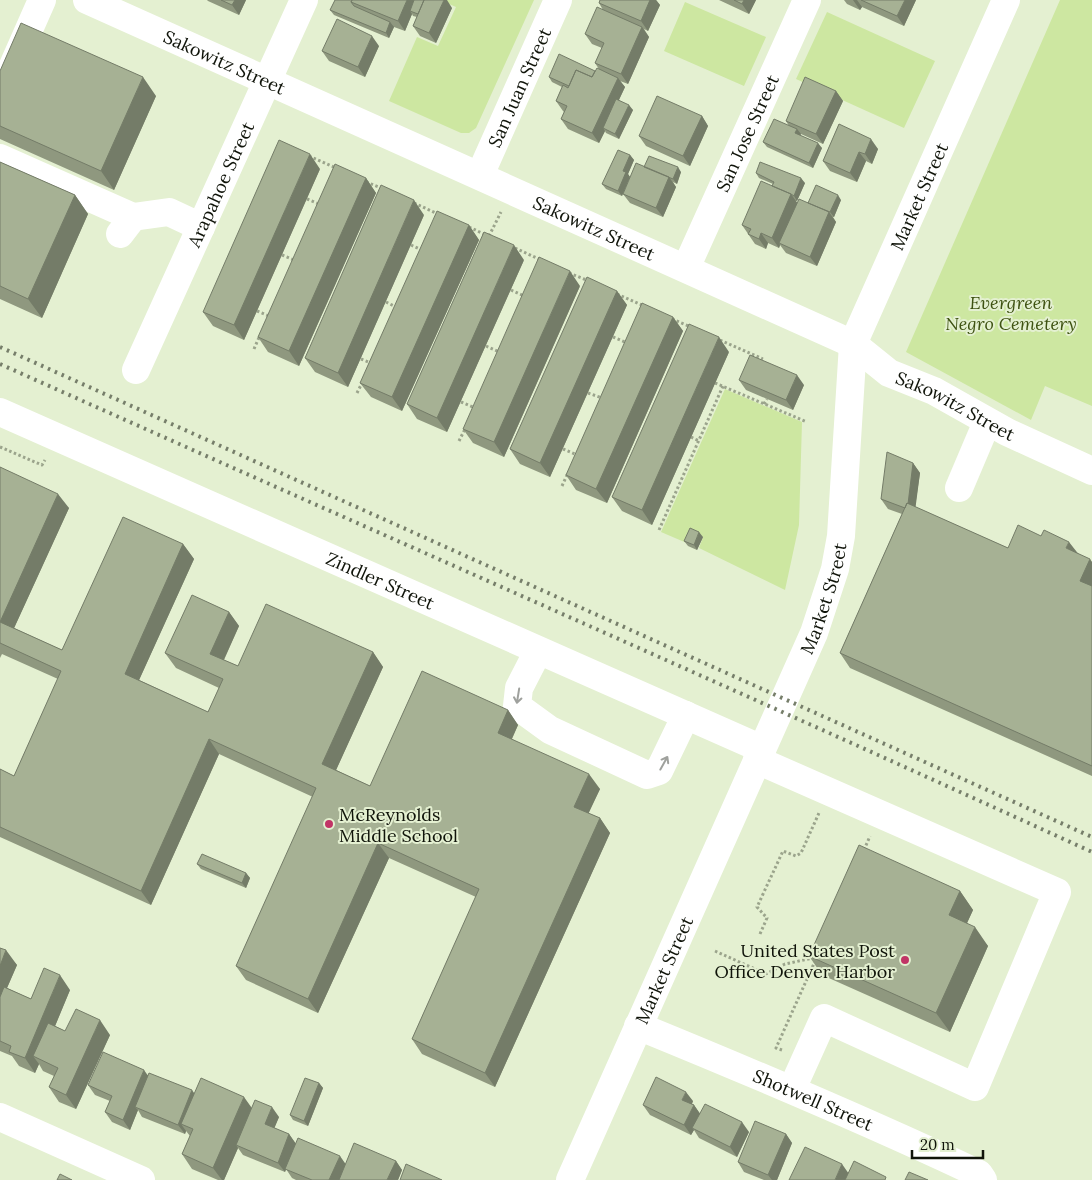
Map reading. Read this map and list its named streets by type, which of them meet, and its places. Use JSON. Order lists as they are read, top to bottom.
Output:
{
  "streets": {
    "street": [
      "Sakowitz Street",
      "San Juan Street",
      "San Jose Street",
      "Arapahoe Street",
      "Market Street",
      "Zindler Street",
      "Shotwell Street"
    ]
  },
  "crossings": [
    ["Sakowitz Street", "San Juan Street"],
    ["Sakowitz Street", "San Jose Street"],
    ["Sakowitz Street", "Arapahoe Street"],
    ["Sakowitz Street", "Market Street"],
    ["Market Street", "Zindler Street"],
    ["Market Street", "Shotwell Street"],
    ["Zindler Street", "Shotwell Street"]
  ],
  "parks": ["Evergreen Negro Cemetery"],
  "places": ["McReynolds Middle School", "United States Post Office Denver Harbor"],
  "scale_bar": "20 m"
}
